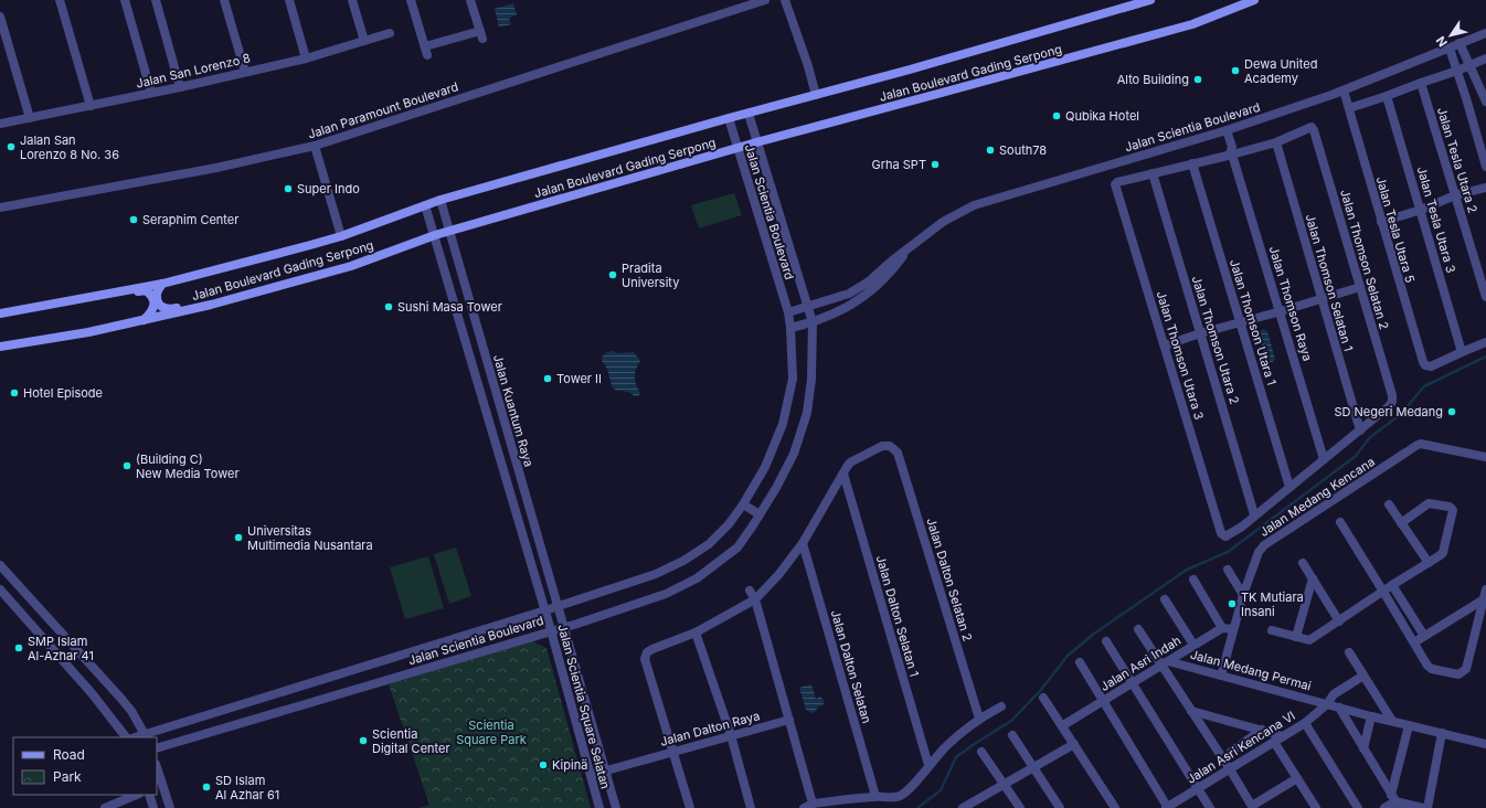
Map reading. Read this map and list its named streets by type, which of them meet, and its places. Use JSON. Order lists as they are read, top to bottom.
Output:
{
  "streets": {
    "main road": ["Jalan Boulevard Gading Serpong"],
    "street": [
      "Jalan San Lorenzo 8",
      "Jalan Paramount Boulevard",
      "Jalan Scientia Boulevard",
      "Jalan Tesla Utara 2",
      "Jalan Tesla Utara 3",
      "Jalan Tesla Utara 5",
      "Jalan Thomson Selatan 2",
      "Jalan Thomson Selatan 1",
      "Jalan Thomson Raya",
      "Jalan Thomson Utara 1",
      "Jalan Thomson Utara 2",
      "Jalan Thomson Utara 3",
      "Jalan Kuantum Raya",
      "Jalan Medang Kencana",
      "Jalan Dalton Selatan 2",
      "Jalan Dalton Selatan 1",
      "Jalan Asri Indah",
      "Jalan Dalton Selatan",
      "Jalan Medang Permai",
      "Jalan Scientia Square Selatan",
      "Jalan Dalton Raya",
      "Jalan Asri Kencana VI"
    ]
  },
  "crossings": [
    ["Jalan Boulevard Gading Serpong", "Jalan Scientia Boulevard"],
    ["Jalan Boulevard Gading Serpong", "Jalan Kuantum Raya"],
    ["Jalan Scientia Boulevard", "Jalan Tesla Utara 5"],
    ["Jalan Scientia Boulevard", "Jalan Thomson Raya"],
    ["Jalan Scientia Boulevard", "Jalan Kuantum Raya"],
    ["Jalan Scientia Boulevard", "Jalan Scientia Square Selatan"],
    ["Jalan Tesla Utara 3", "Jalan Tesla Utara 5"],
    ["Jalan Thomson Selatan 2", "Jalan Thomson Selatan 1"],
    ["Jalan Thomson Utara 2", "Jalan Thomson Utara 3"],
    ["Jalan Kuantum Raya", "Jalan Scientia Square Selatan"],
    ["Jalan Medang Kencana", "Jalan Medang Permai"],
    ["Jalan Dalton Selatan 2", "Jalan Dalton Selatan 1"],
    ["Jalan Asri Indah", "Jalan Medang Permai"],
    ["Jalan Medang Permai", "Jalan Asri Kencana VI"],
    ["Jalan Scientia Square Selatan", "Jalan Dalton Raya"]
  ],
  "parks": ["Scientia Square Park"],
  "places": [
    "Dewa United Academy",
    "Alto Building",
    "Qubika Hotel",
    "Jalan San Lorenzo 8 No. 36",
    "South78",
    "Grha SPT",
    "Super Indo",
    "Seraphim Center",
    "Pradita University",
    "Sushi Masa Tower",
    "Tower II",
    "Hotel Episode",
    "SD Negeri Medang",
    "(Building C) New Media Tower",
    "Universitas Multimedia Nusantara",
    "TK Mutiara Insani",
    "SMP Islam Al-Azhar 41",
    "Scientia Digital Center",
    "Kipinä",
    "SD Islam Al Azhar 61"
  ],
  "legend": ["Road", "Park"],
  "north": "bottom left"
}
